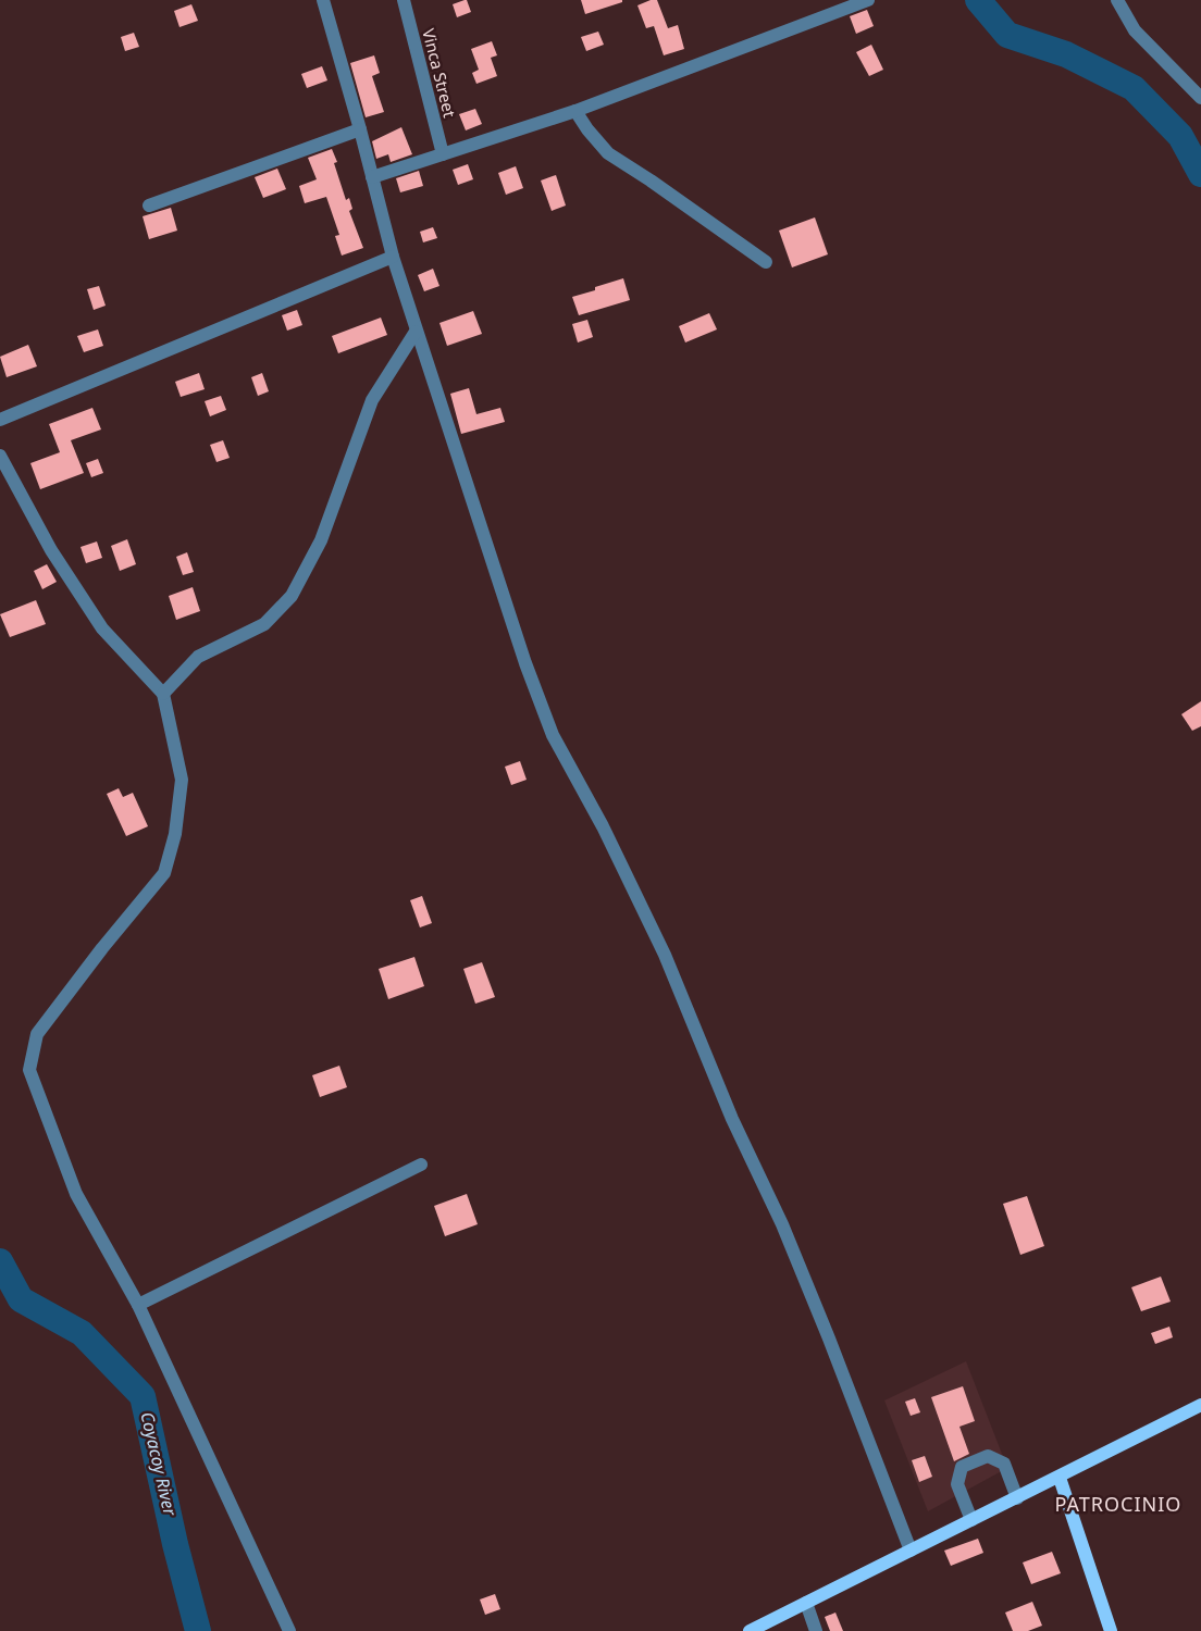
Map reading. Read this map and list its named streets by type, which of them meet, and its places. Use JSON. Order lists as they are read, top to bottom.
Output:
{
  "streets": {
    "street": ["Vinca Street"]
  },
  "districts": ["PATROCINIO"],
  "water": ["Coyacoy River"]
}
